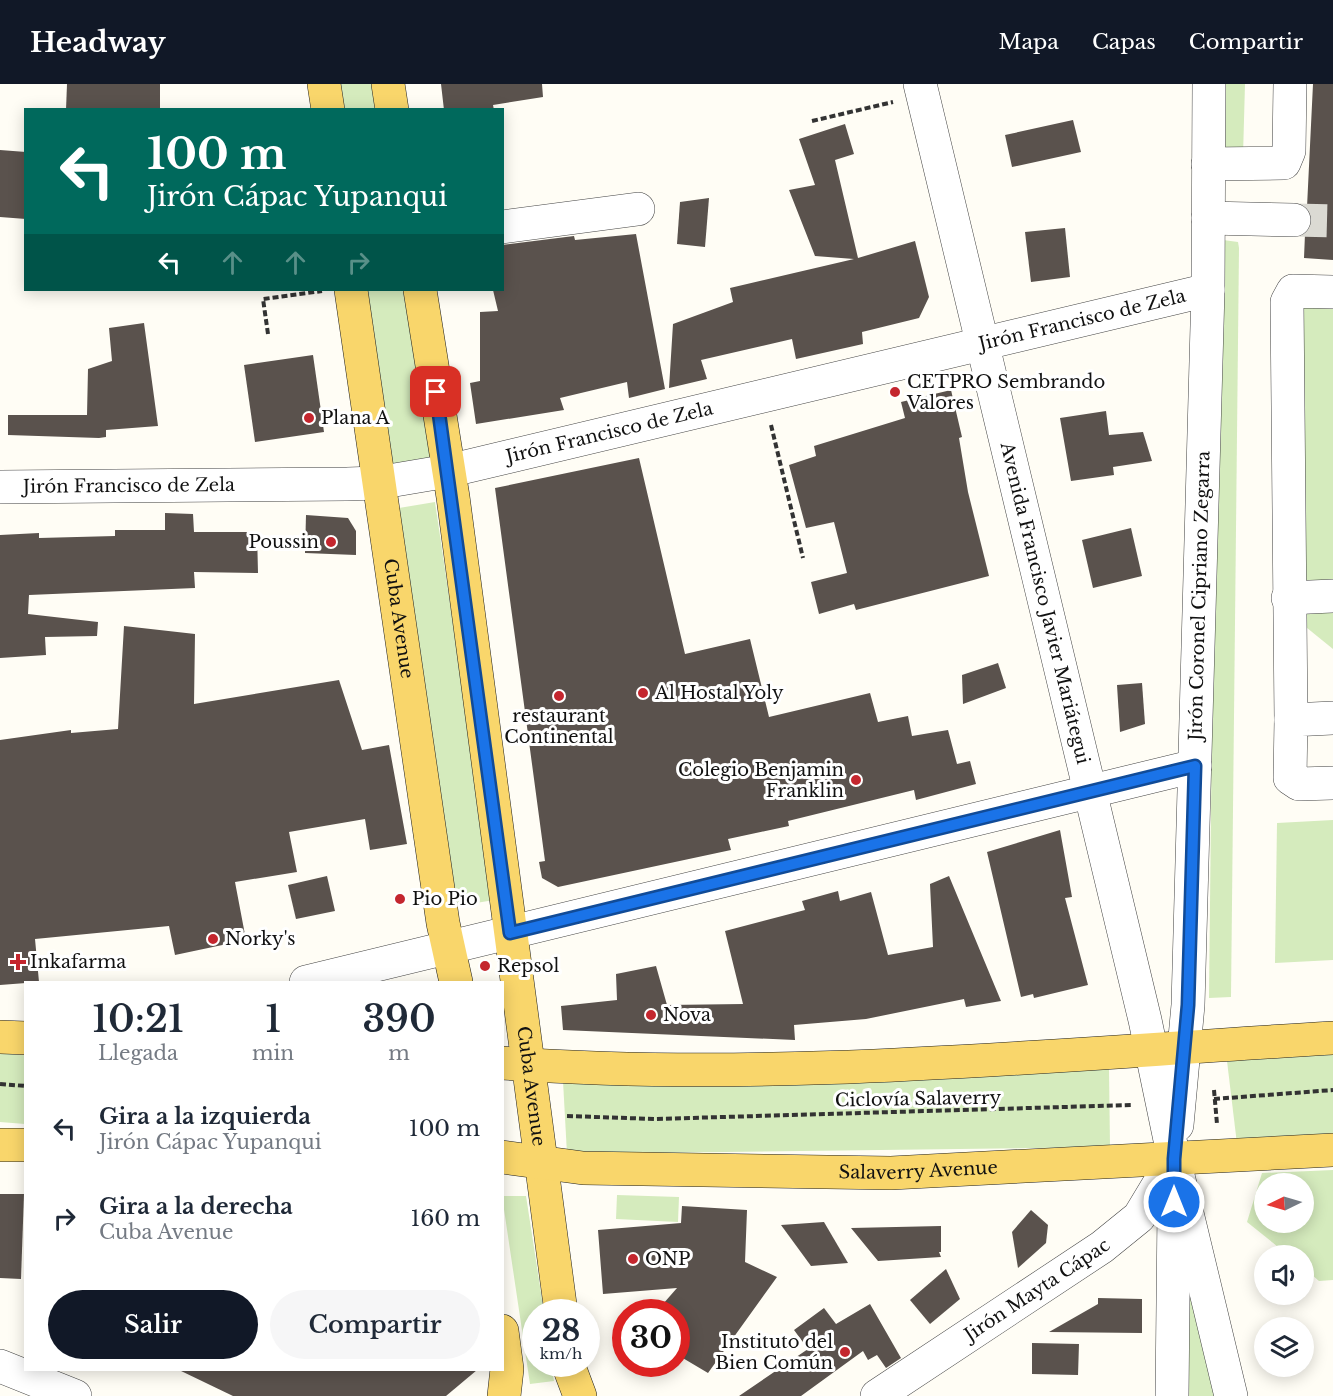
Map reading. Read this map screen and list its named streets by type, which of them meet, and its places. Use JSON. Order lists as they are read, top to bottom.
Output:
{
  "streets": {
    "main road": ["Cuba Avenue", "Salaverry Avenue"],
    "street": [
      "Jirón Francisco de Zela",
      "Jirón Coronel Cipriano Zegarra",
      "Avenida Francisco Javier Mariátegui",
      "Jirón Mayta Cápac"
    ],
    "path": ["Ciclovía Salaverry"]
  },
  "crossings": [
    ["Jirón Francisco de Zela", "Jirón Coronel Cipriano Zegarra"],
    ["Jirón Francisco de Zela", "Avenida Francisco Javier Mariátegui"],
    ["Jirón Francisco de Zela", "Cuba Avenue"],
    ["Jirón Coronel Cipriano Zegarra", "Avenida Francisco Javier Mariátegui"],
    ["Jirón Coronel Cipriano Zegarra", "Ciclovía Salaverry"],
    ["Avenida Francisco Javier Mariátegui", "Ciclovía Salaverry"],
    ["Avenida Francisco Javier Mariátegui", "Salaverry Avenue"],
    ["Avenida Francisco Javier Mariátegui", "Jirón Mayta Cápac"],
    ["Cuba Avenue", "Ciclovía Salaverry"],
    ["Cuba Avenue", "Salaverry Avenue"],
    ["Salaverry Avenue", "Jirón Mayta Cápac"]
  ],
  "places": {
    "other": [
      "CETPRO Sembrando Valores",
      "Plana A",
      "Poussin",
      "Al Hostal Yoly",
      "restaurant Continental",
      "Colegio Benjamin Franklin",
      "Pio Pio",
      "Norky's",
      "Repsol",
      "Nova",
      "ONP",
      "Instituto del Bien Común"
    ],
    "health": ["Inkafarma"]
  },
  "north": "left",
  "page": {
    "header": "Headway",
    "nav": ["Mapa", "Capas", "Compartir"],
    "turn": ["100 m", "Jirón Cápac Yupanqui"],
    "eta": [
      "10:21",
      "Llegada",
      "1",
      "min",
      "390",
      "m"
    ],
    "list": [
      {
        "name": "Gira a la izquierda",
        "note": "Jirón Cápac Yupanqui",
        "value": "100 m"
      },
      {
        "name": "Gira a la derecha",
        "note": "Cuba Avenue",
        "value": "160 m"
      }
    ],
    "buttons": ["Salir", "Compartir"],
    "speed": "28 km/h",
    "limit": "30"
  }
}
